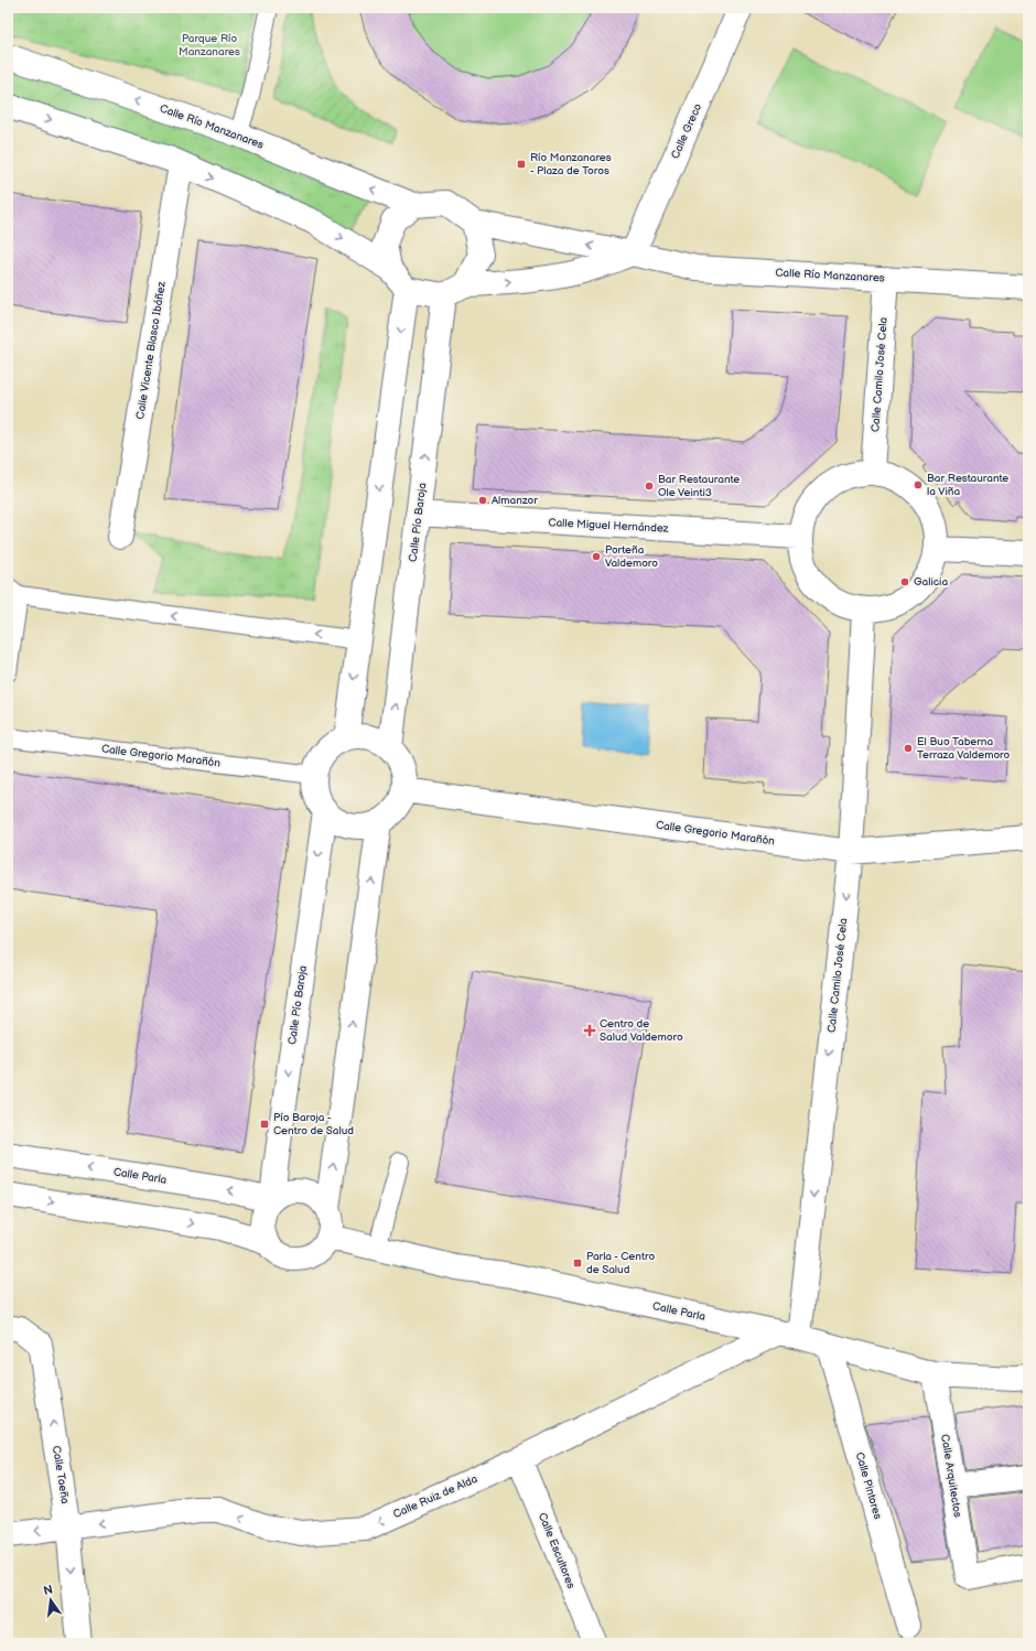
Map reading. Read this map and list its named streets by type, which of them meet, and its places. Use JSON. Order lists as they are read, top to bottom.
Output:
{
  "streets": {
    "street": [
      "Calle Río Manzanares",
      "Calle Greco",
      "Calle Vicente Blasco Ibáñez",
      "Calle Camilo José Cela",
      "Calle Pío Baroja",
      "Calle Miguel Hernández",
      "Calle Gregorio Marañón",
      "Calle Parla",
      "Calle Taeña",
      "Calle Arquitectos",
      "Calle Pintores",
      "Calle Ruiz de Alda",
      "Calle Escultores"
    ]
  },
  "crossings": [
    ["Calle Río Manzanares", "Calle Greco"],
    ["Calle Río Manzanares", "Calle Camilo José Cela"],
    ["Calle Río Manzanares", "Calle Pío Baroja"],
    ["Calle Camilo José Cela", "Calle Miguel Hernández"],
    ["Calle Camilo José Cela", "Calle Gregorio Marañón"],
    ["Calle Camilo José Cela", "Calle Parla"],
    ["Calle Camilo José Cela", "Calle Ruiz de Alda"],
    ["Calle Pío Baroja", "Calle Miguel Hernández"],
    ["Calle Pío Baroja", "Calle Gregorio Marañón"],
    ["Calle Pío Baroja", "Calle Parla"],
    ["Calle Parla", "Calle Arquitectos"],
    ["Calle Parla", "Calle Pintores"],
    ["Calle Parla", "Calle Ruiz de Alda"],
    ["Calle Taeña", "Calle Ruiz de Alda"],
    ["Calle Ruiz de Alda", "Calle Escultores"]
  ],
  "one_way": ["Calle Camilo José Cela", "Calle Ruiz de Alda"],
  "parks": ["Parque Río Manzanares"],
  "places": {
    "transit": ["Río Manzanares - Plaza de Toros", "Pío Baroja - Centro de Salud", "Parla - Centro de Salud"],
    "other": [
      "Bar Restaurante la Viña",
      "Bar Restaurante Ole Veinti3",
      "Almanzor",
      "Porteña Valdemoro",
      "Galicia",
      "El Buo Taberna Terraza Valdemoro"
    ],
    "health": ["Centro de Salud Valdemoro"]
  },
  "north": "top"
}
